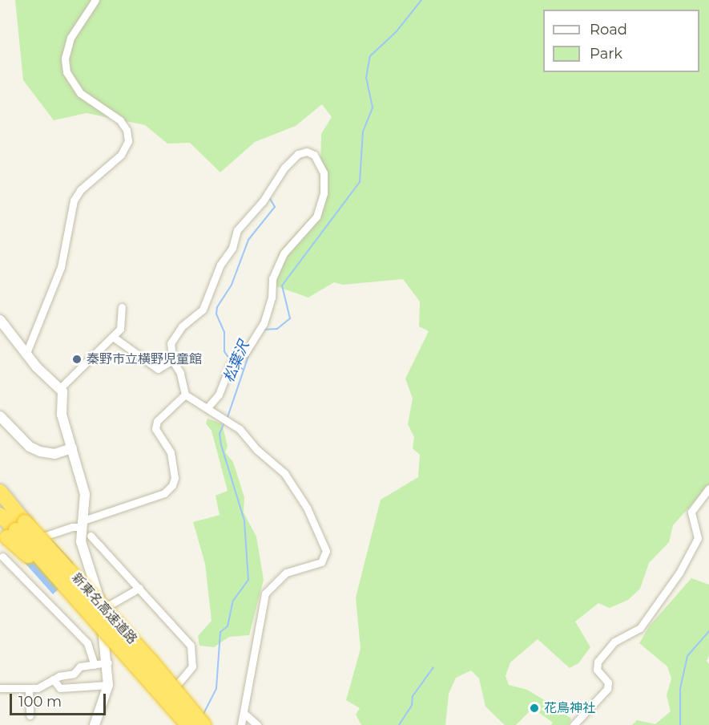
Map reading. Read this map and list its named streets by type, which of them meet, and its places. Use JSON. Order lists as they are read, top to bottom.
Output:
{
  "streets": {
    "highway": ["新東名高速道路"]
  },
  "water": ["松葉沢"],
  "places": ["秦野市立横野児童館", "花鳥神社"],
  "legend": ["Road", "Park"],
  "scale_bar": "100 m"
}
